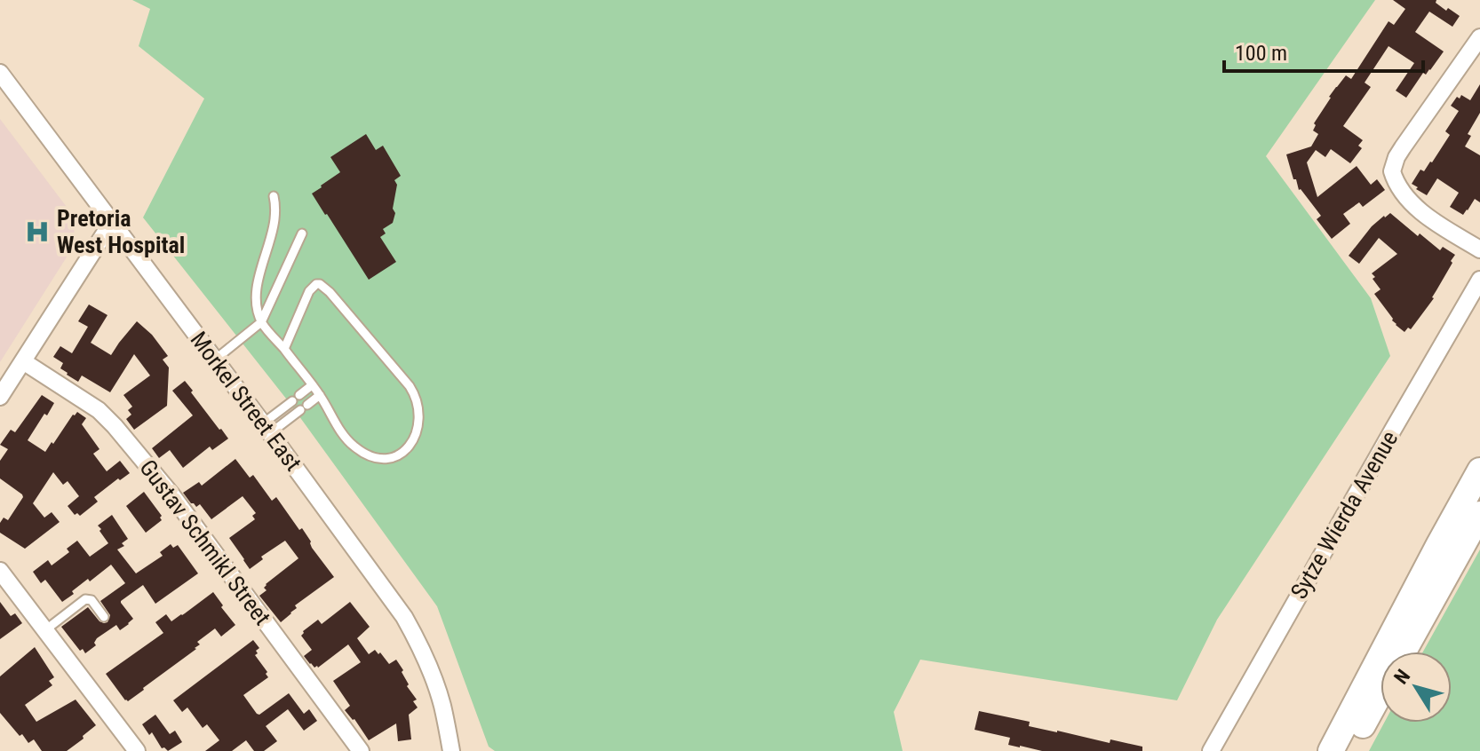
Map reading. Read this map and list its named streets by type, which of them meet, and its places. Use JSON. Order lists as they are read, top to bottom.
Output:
{
  "streets": {
    "street": ["Morkel Street East", "Sytze Wierda Avenue", "Gustav Schmikl Street"]
  },
  "places": {
    "hospital": ["Pretoria West Hospital"]
  },
  "scale_bar": "100 m",
  "north": "top left"
}
